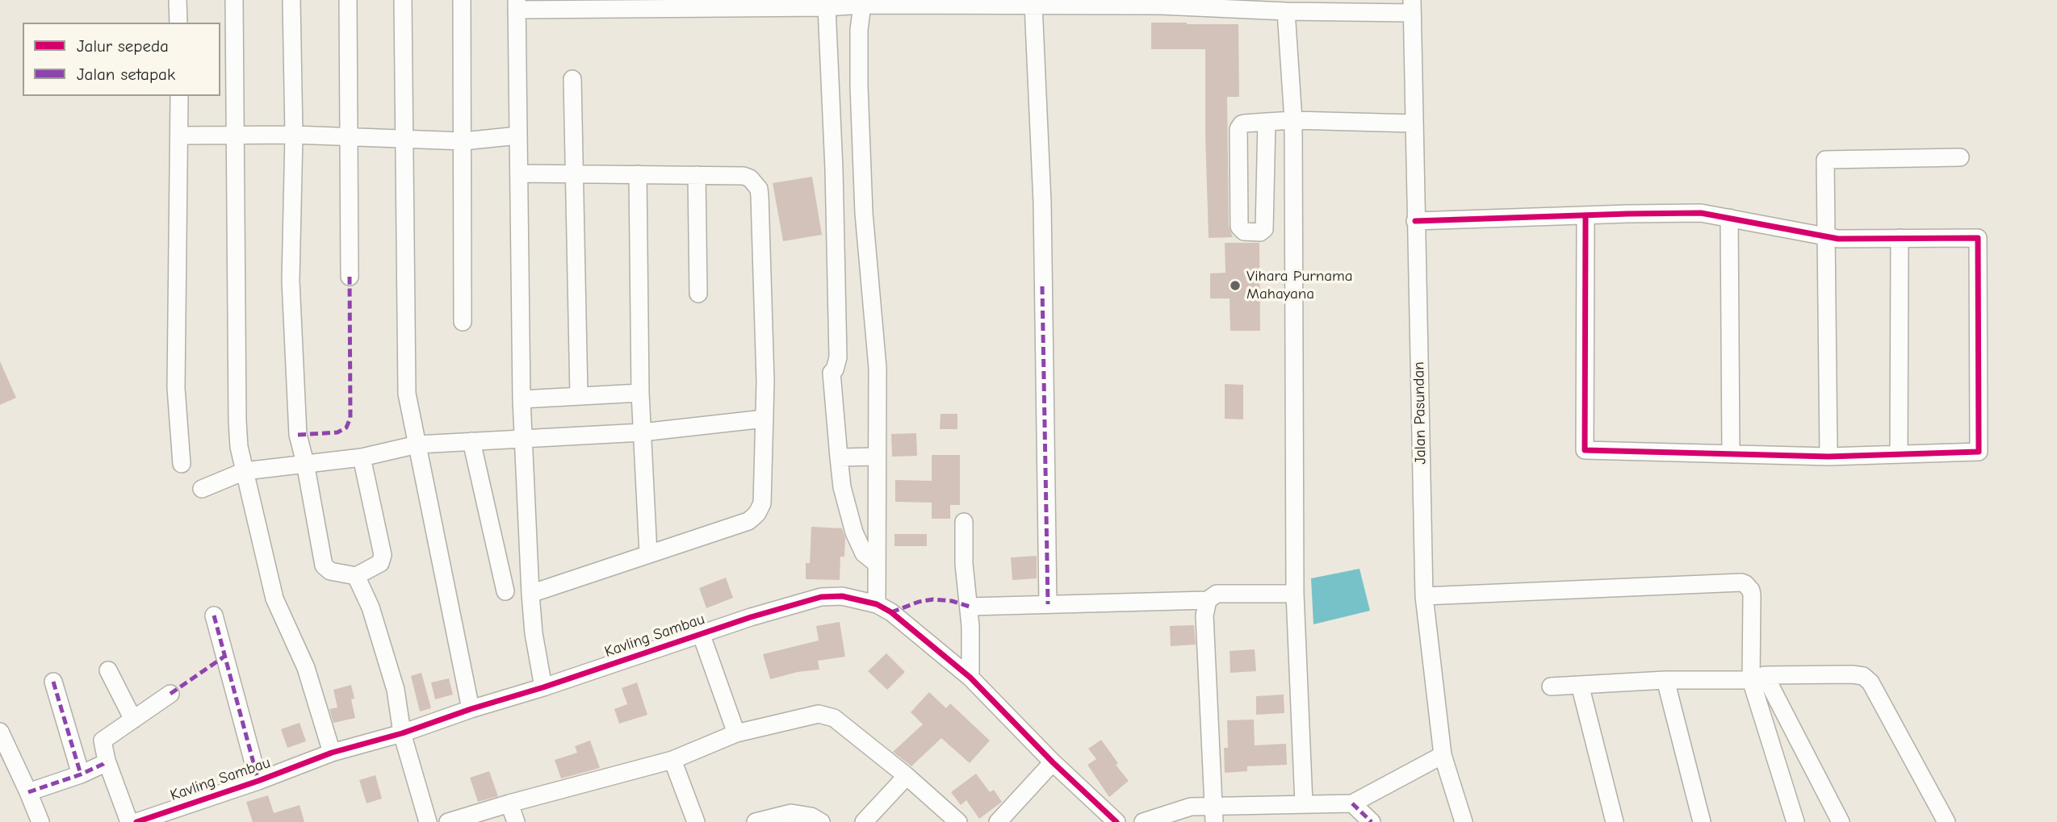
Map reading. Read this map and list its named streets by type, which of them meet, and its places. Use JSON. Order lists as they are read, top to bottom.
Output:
{
  "streets": {
    "street": ["Jalan Pasundan", "Kavling Sambau"]
  },
  "places": ["Vihara Purnama Mahayana"],
  "legend": ["Jalur sepeda", "Jalan setapak"]
}
